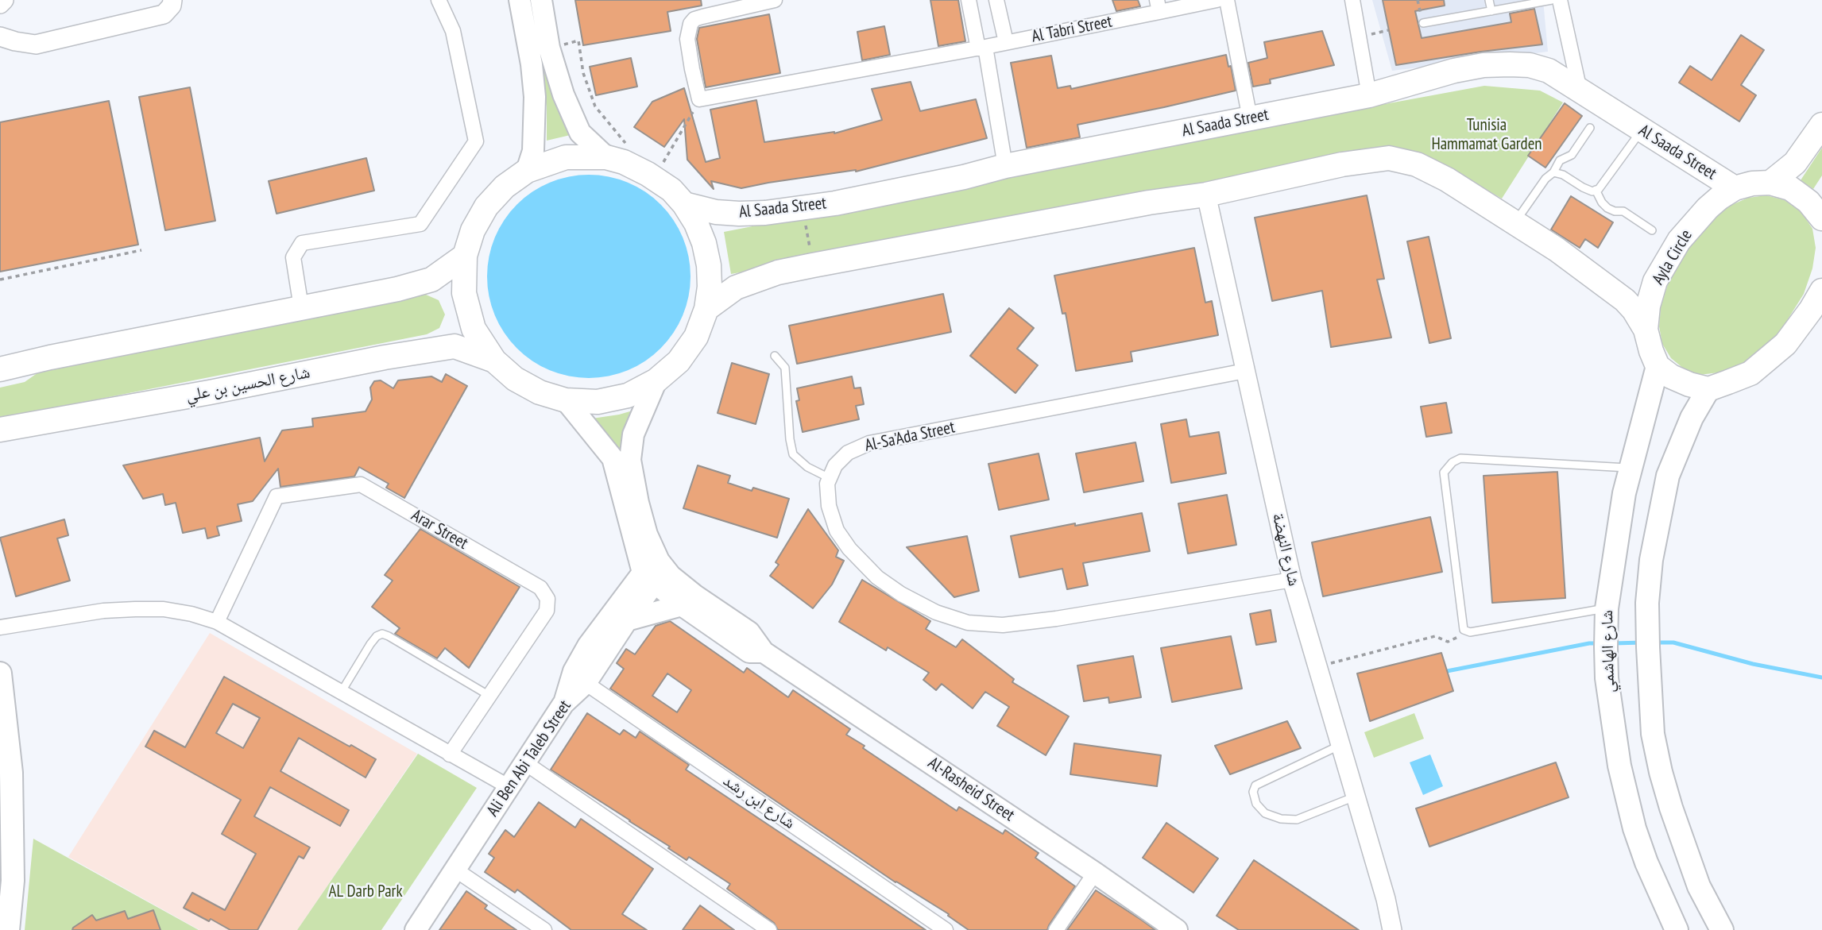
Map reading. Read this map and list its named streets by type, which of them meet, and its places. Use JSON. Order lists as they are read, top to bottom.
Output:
{
  "streets": {
    "highway": ["Al Saada Street", "Ayla Circle", "شارع الحسين بن علي"],
    "main road": ["شارع الهاشمي", "Ali Ben Abi Taleb Street", "Al-Rasheid Street"],
    "street": [
      "Al Tabri Street",
      "Al-Sa'Ada Street",
      "Arar Street",
      "شارع النهضة",
      "شارع ابن رشد"
    ]
  },
  "crossings": [
    ["Al Saada Street", "Ayla Circle"],
    ["Ayla Circle", "شارع الهاشمي"],
    ["Al-Sa'Ada Street", "شارع النهضة"],
    ["Ali Ben Abi Taleb Street", "Al-Rasheid Street"],
    ["Ali Ben Abi Taleb Street", "شارع ابن رشد"]
  ],
  "parks": ["Tunisia Hammamat Garden", "AL Darb Park"]
}
